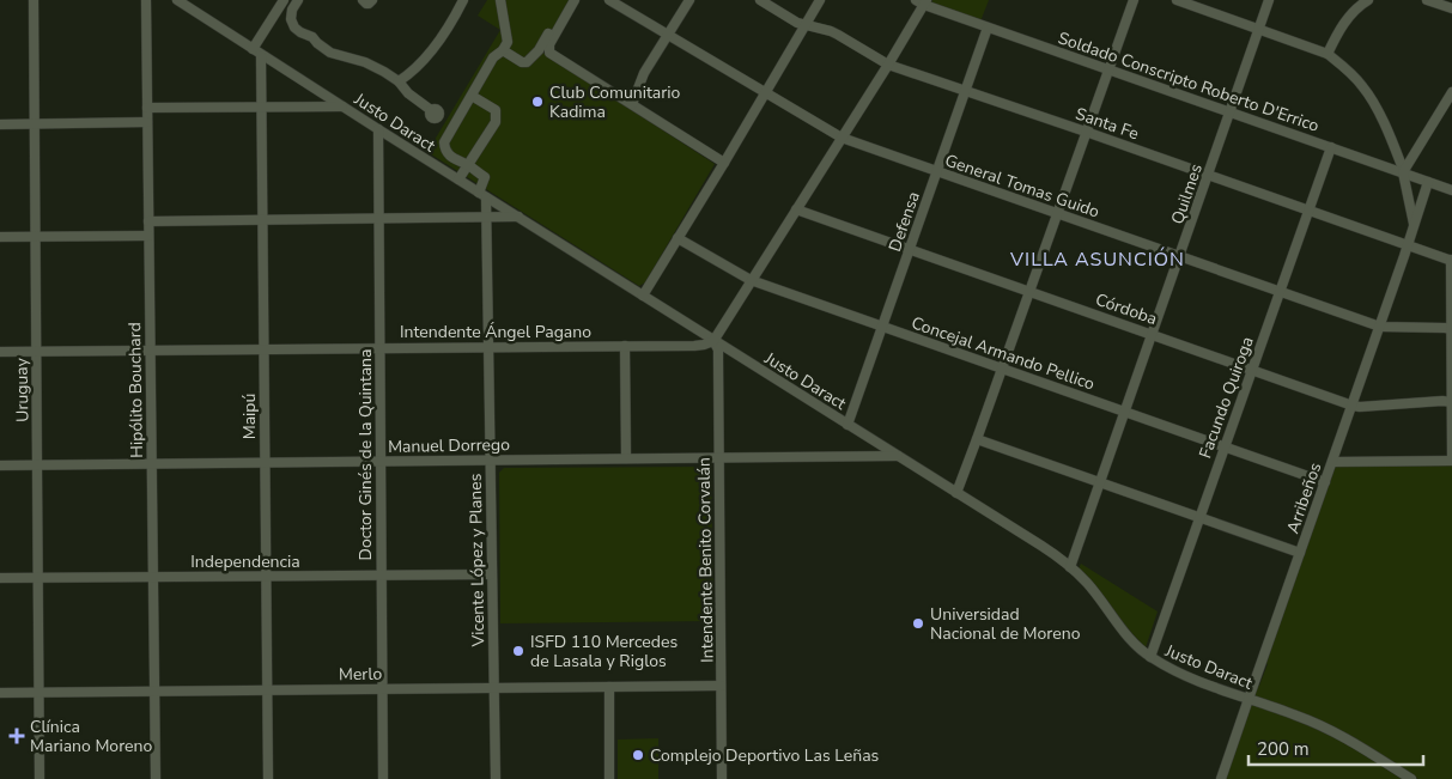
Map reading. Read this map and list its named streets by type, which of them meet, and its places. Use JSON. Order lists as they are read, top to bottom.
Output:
{
  "streets": {
    "street": [
      "Soldado Conscripto Roberto D'Errico",
      "Justo Daract",
      "Santa Fe",
      "General Tomas Guido",
      "Quilmes",
      "Defensa",
      "Córdoba",
      "Intendente Ángel Pagano",
      "Concejal Armando Pellico",
      "Uruguay",
      "Hipólito Bouchard",
      "Facundo Quiroga",
      "Maipú",
      "Manuel Dorrego",
      "Doctor Ginés de la Quintana",
      "Arribeños",
      "Vicente López y Planes",
      "Intendente Benito Corvalán",
      "Independencia",
      "Merlo"
    ]
  },
  "crossings": [
    ["Soldado Conscripto Roberto D'Errico", "Quilmes"],
    ["Soldado Conscripto Roberto D'Errico", "Defensa"],
    ["Soldado Conscripto Roberto D'Errico", "Facundo Quiroga"],
    ["Soldado Conscripto Roberto D'Errico", "Arribeños"],
    ["Justo Daract", "Quilmes"],
    ["Justo Daract", "Defensa"],
    ["Justo Daract", "Intendente Ángel Pagano"],
    ["Justo Daract", "Facundo Quiroga"],
    ["Justo Daract", "Maipú"],
    ["Justo Daract", "Manuel Dorrego"],
    ["Justo Daract", "Doctor Ginés de la Quintana"],
    ["Justo Daract", "Arribeños"],
    ["Justo Daract", "Vicente López y Planes"],
    ["Justo Daract", "Intendente Benito Corvalán"],
    ["Santa Fe", "Quilmes"],
    ["Santa Fe", "Defensa"],
    ["Santa Fe", "Facundo Quiroga"],
    ["Santa Fe", "Arribeños"],
    ["General Tomas Guido", "Quilmes"],
    ["General Tomas Guido", "Defensa"],
    ["General Tomas Guido", "Facundo Quiroga"],
    ["General Tomas Guido", "Arribeños"],
    ["Quilmes", "Córdoba"],
    ["Quilmes", "Concejal Armando Pellico"],
    ["Quilmes", "Arribeños"],
    ["Defensa", "Córdoba"],
    ["Defensa", "Concejal Armando Pellico"],
    ["Córdoba", "Facundo Quiroga"],
    ["Córdoba", "Arribeños"],
    ["Intendente Ángel Pagano", "Uruguay"],
    ["Intendente Ángel Pagano", "Hipólito Bouchard"],
    ["Intendente Ángel Pagano", "Maipú"],
    ["Intendente Ángel Pagano", "Doctor Ginés de la Quintana"],
    ["Intendente Ángel Pagano", "Vicente López y Planes"],
    ["Intendente Ángel Pagano", "Intendente Benito Corvalán"],
    ["Concejal Armando Pellico", "Facundo Quiroga"],
    ["Concejal Armando Pellico", "Arribeños"],
    ["Uruguay", "Manuel Dorrego"],
    ["Uruguay", "Independencia"],
    ["Uruguay", "Merlo"],
    ["Hipólito Bouchard", "Manuel Dorrego"],
    ["Hipólito Bouchard", "Independencia"],
    ["Hipólito Bouchard", "Merlo"],
    ["Maipú", "Manuel Dorrego"],
    ["Maipú", "Independencia"],
    ["Maipú", "Merlo"],
    ["Manuel Dorrego", "Doctor Ginés de la Quintana"],
    ["Manuel Dorrego", "Vicente López y Planes"],
    ["Manuel Dorrego", "Intendente Benito Corvalán"],
    ["Doctor Ginés de la Quintana", "Independencia"],
    ["Doctor Ginés de la Quintana", "Merlo"],
    ["Vicente López y Planes", "Independencia"],
    ["Vicente López y Planes", "Merlo"],
    ["Intendente Benito Corvalán", "Merlo"]
  ],
  "districts": ["VILLA ASUNCIÓN"],
  "places": {
    "other": [
      "Club Comunitario Kadima",
      "Universidad Nacional de Moreno",
      "ISFD 110 Mercedes de Lasala y Riglos",
      "Complejo Deportivo Las Leñas"
    ],
    "health": ["Clínica Mariano Moreno"]
  },
  "scale_bar": "200 m"
}
